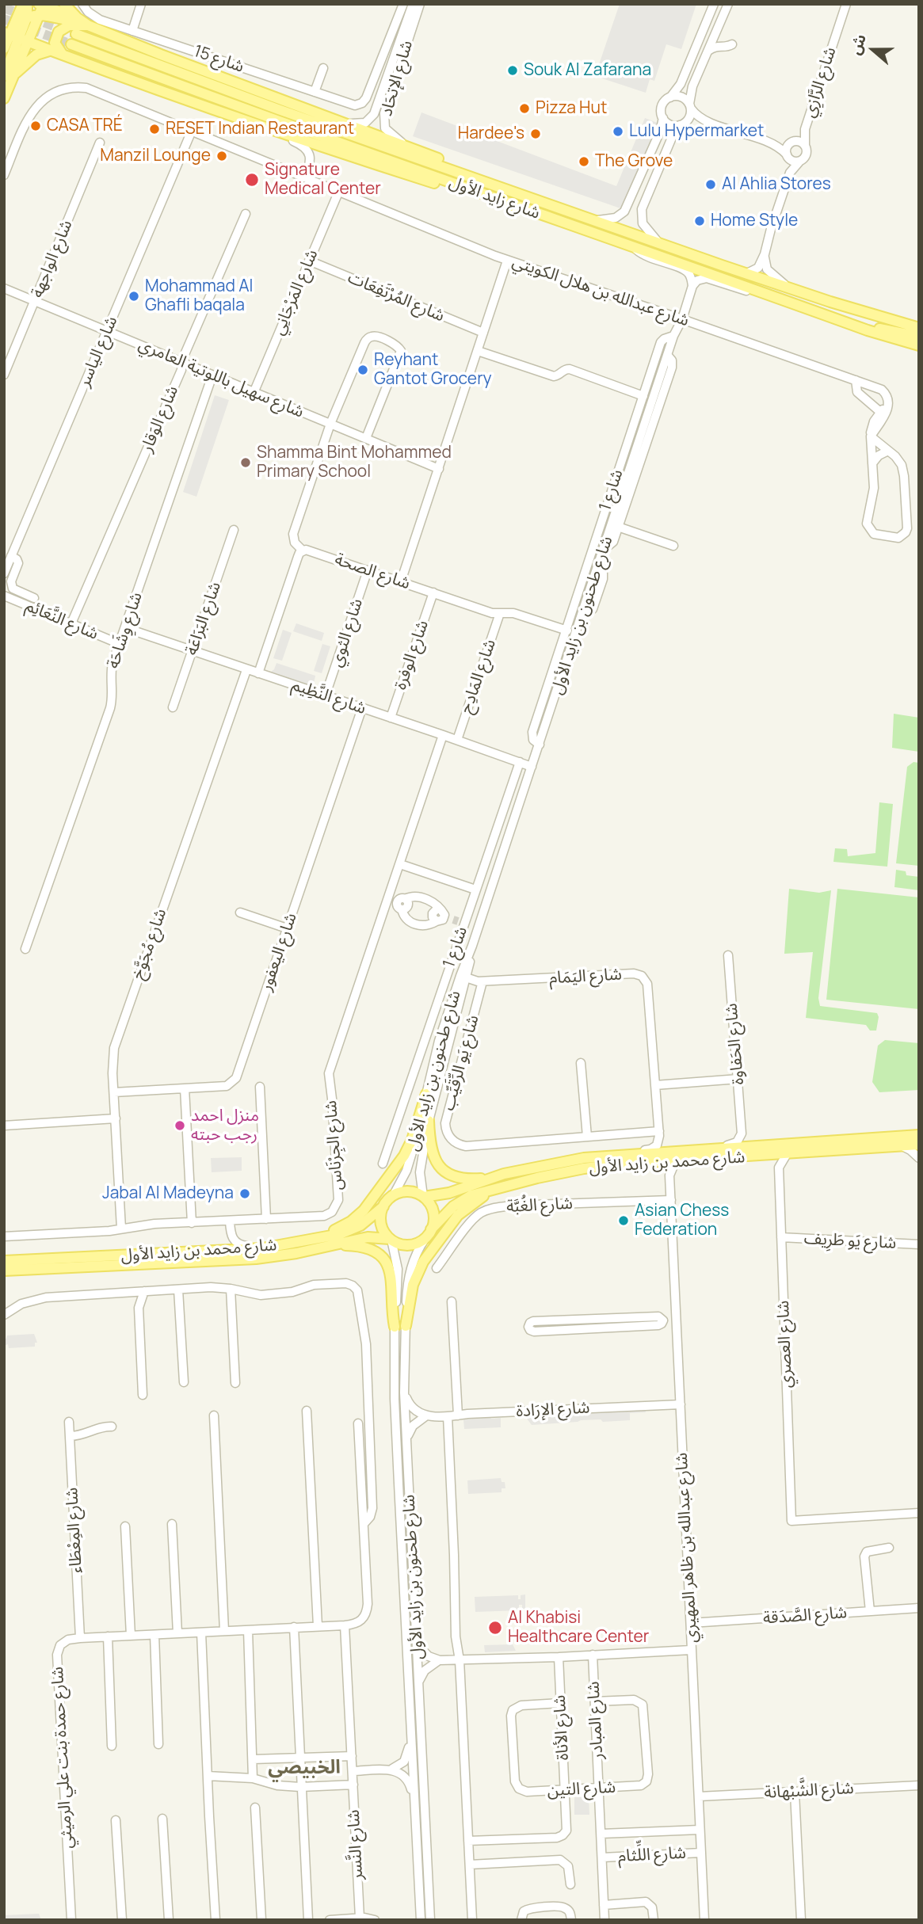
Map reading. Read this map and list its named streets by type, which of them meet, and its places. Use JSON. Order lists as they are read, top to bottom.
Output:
{
  "streets": {
    "main road": ["شارع زايد الأول", "شارع محمد بن زايد الأول"],
    "street": [
      "شارع 15",
      "شارع الإتحَاد",
      "شارع الرَّازِي",
      "شارع الواجهة",
      "شارع عبدالله بن هلال الكويتي",
      "شارع المَرْجَانِي",
      "شارع المُرْتَفِعَات",
      "شارع الياسر",
      "شارع سهيل باللوتية العامري",
      "شارع الوَقار",
      "شارع 1",
      "شارع الصحة",
      "شارع طحنون بن زايد الأول",
      "شارع البَرَاعَة",
      "شارع النَّعَائِم",
      "شارع وِشَاحَة",
      "شارع الثوي",
      "شارع الوفرة",
      "شارع المَادِح",
      "شارع النَّظِيم",
      "شارع مُجَوَّخ",
      "شارع اليعفور",
      "شارع اليَمَام",
      "شارع الحَفاوة",
      "شارع يَو الرِّقَيِّب",
      "شارع الجِرْنَاس",
      "شارع الغُبَّة",
      "شارع يَو طَرِيف",
      "شارع العصري",
      "شارع الإرَادة",
      "شارع المِعْطَاء",
      "شارع عبدالله بن ظاهر المهيري",
      "شارع الصَّدَقة",
      "شارع المبادر",
      "شارع الأناة",
      "شارع حمدة بنت علي الرميثي",
      "شارع التين",
      "شارع الشَّبْهانة",
      "شارع النَّسر",
      "شارع اللِّثام"
    ]
  },
  "crossings": [
    ["شارع الواجهة", "شارع سهيل باللوتية العامري"],
    ["شارع عبدالله بن هلال الكويتي", "شارع المَرْجَانِي"],
    ["شارع عبدالله بن هلال الكويتي", "شارع الياسر"],
    ["شارع عبدالله بن هلال الكويتي", "شارع طحنون بن زايد الأول"],
    ["شارع المَرْجَانِي", "شارع المُرْتَفِعَات"],
    ["شارع المَرْجَانِي", "شارع سهيل باللوتية العامري"],
    ["شارع الياسر", "شارع سهيل باللوتية العامري"],
    ["شارع سهيل باللوتية العامري", "شارع الوَقار"],
    ["شارع سهيل باللوتية العامري", "شارع وِشَاحَة"],
    ["شارع الوَقار", "شارع النَّعَائِم"],
    ["شارع 1", "شارع الصحة"],
    ["شارع 1", "شارع طحنون بن زايد الأول"],
    ["شارع 1", "شارع النَّظِيم"],
    ["شارع الصحة", "شارع الثوي"],
    ["شارع الصحة", "شارع الوفرة"],
    ["شارع الصحة", "شارع المَادِح"],
    ["شارع طحنون بن زايد الأول", "شارع النَّظِيم"],
    ["شارع طحنون بن زايد الأول", "شارع اليَمَام"],
    ["شارع طحنون بن زايد الأول", "شارع محمد بن زايد الأول"],
    ["شارع البَرَاعَة", "شارع النَّظِيم"],
    ["شارع النَّعَائِم", "شارع وِشَاحَة"],
    ["شارع وِشَاحَة", "شارع النَّظِيم"],
    ["شارع الثوي", "شارع النَّظِيم"],
    ["شارع الوفرة", "شارع النَّظِيم"],
    ["شارع المَادِح", "شارع النَّظِيم"],
    ["شارع النَّظِيم", "شارع مُجَوَّخ"],
    ["شارع النَّظِيم", "شارع اليعفور"],
    ["شارع مُجَوَّخ", "شارع اليعفور"],
    ["شارع مُجَوَّخ", "شارع الجِرْنَاس"],
    ["شارع اليَمَام", "شارع يَو الرِّقَيِّب"],
    ["شارع الغُبَّة", "شارع عبدالله بن ظاهر المهيري"],
    ["شارع يَو طَرِيف", "شارع العصري"],
    ["شارع الإرَادة", "شارع عبدالله بن ظاهر المهيري"],
    ["شارع المِعْطَاء", "شارع حمدة بنت علي الرميثي"],
    ["شارع عبدالله بن ظاهر المهيري", "شارع الصَّدَقة"],
    ["شارع عبدالله بن ظاهر المهيري", "شارع الشَّبْهانة"],
    ["شارع عبدالله بن ظاهر المهيري", "شارع اللِّثام"],
    ["شارع المبادر", "شارع التين"],
    ["شارع المبادر", "شارع اللِّثام"],
    ["شارع الأناة", "شارع التين"],
    ["شارع حمدة بنت علي الرميثي", "شارع النَّسر"]
  ],
  "districts": ["الخبيصي"],
  "places": [
    "Souk Al Zafarana",
    "Pizza Hut",
    "CASA TRÉ",
    "RESET Indian Restaurant",
    "Lulu Hypermarket",
    "Hardee's",
    "Manzil Lounge",
    "The Grove",
    "Signature Medical Center",
    "Al Ahlia Stores",
    "Home Style",
    "Mohammad Al Ghafli baqala",
    "Reyhant Gantot Grocery",
    "Shamma Bint Mohammed Primary School",
    "منزل احمد رجب حبته",
    "Jabal Al Madeyna",
    "Asian Chess Federation",
    "Al Khabisi Healthcare Center"
  ],
  "north": "left"
}
